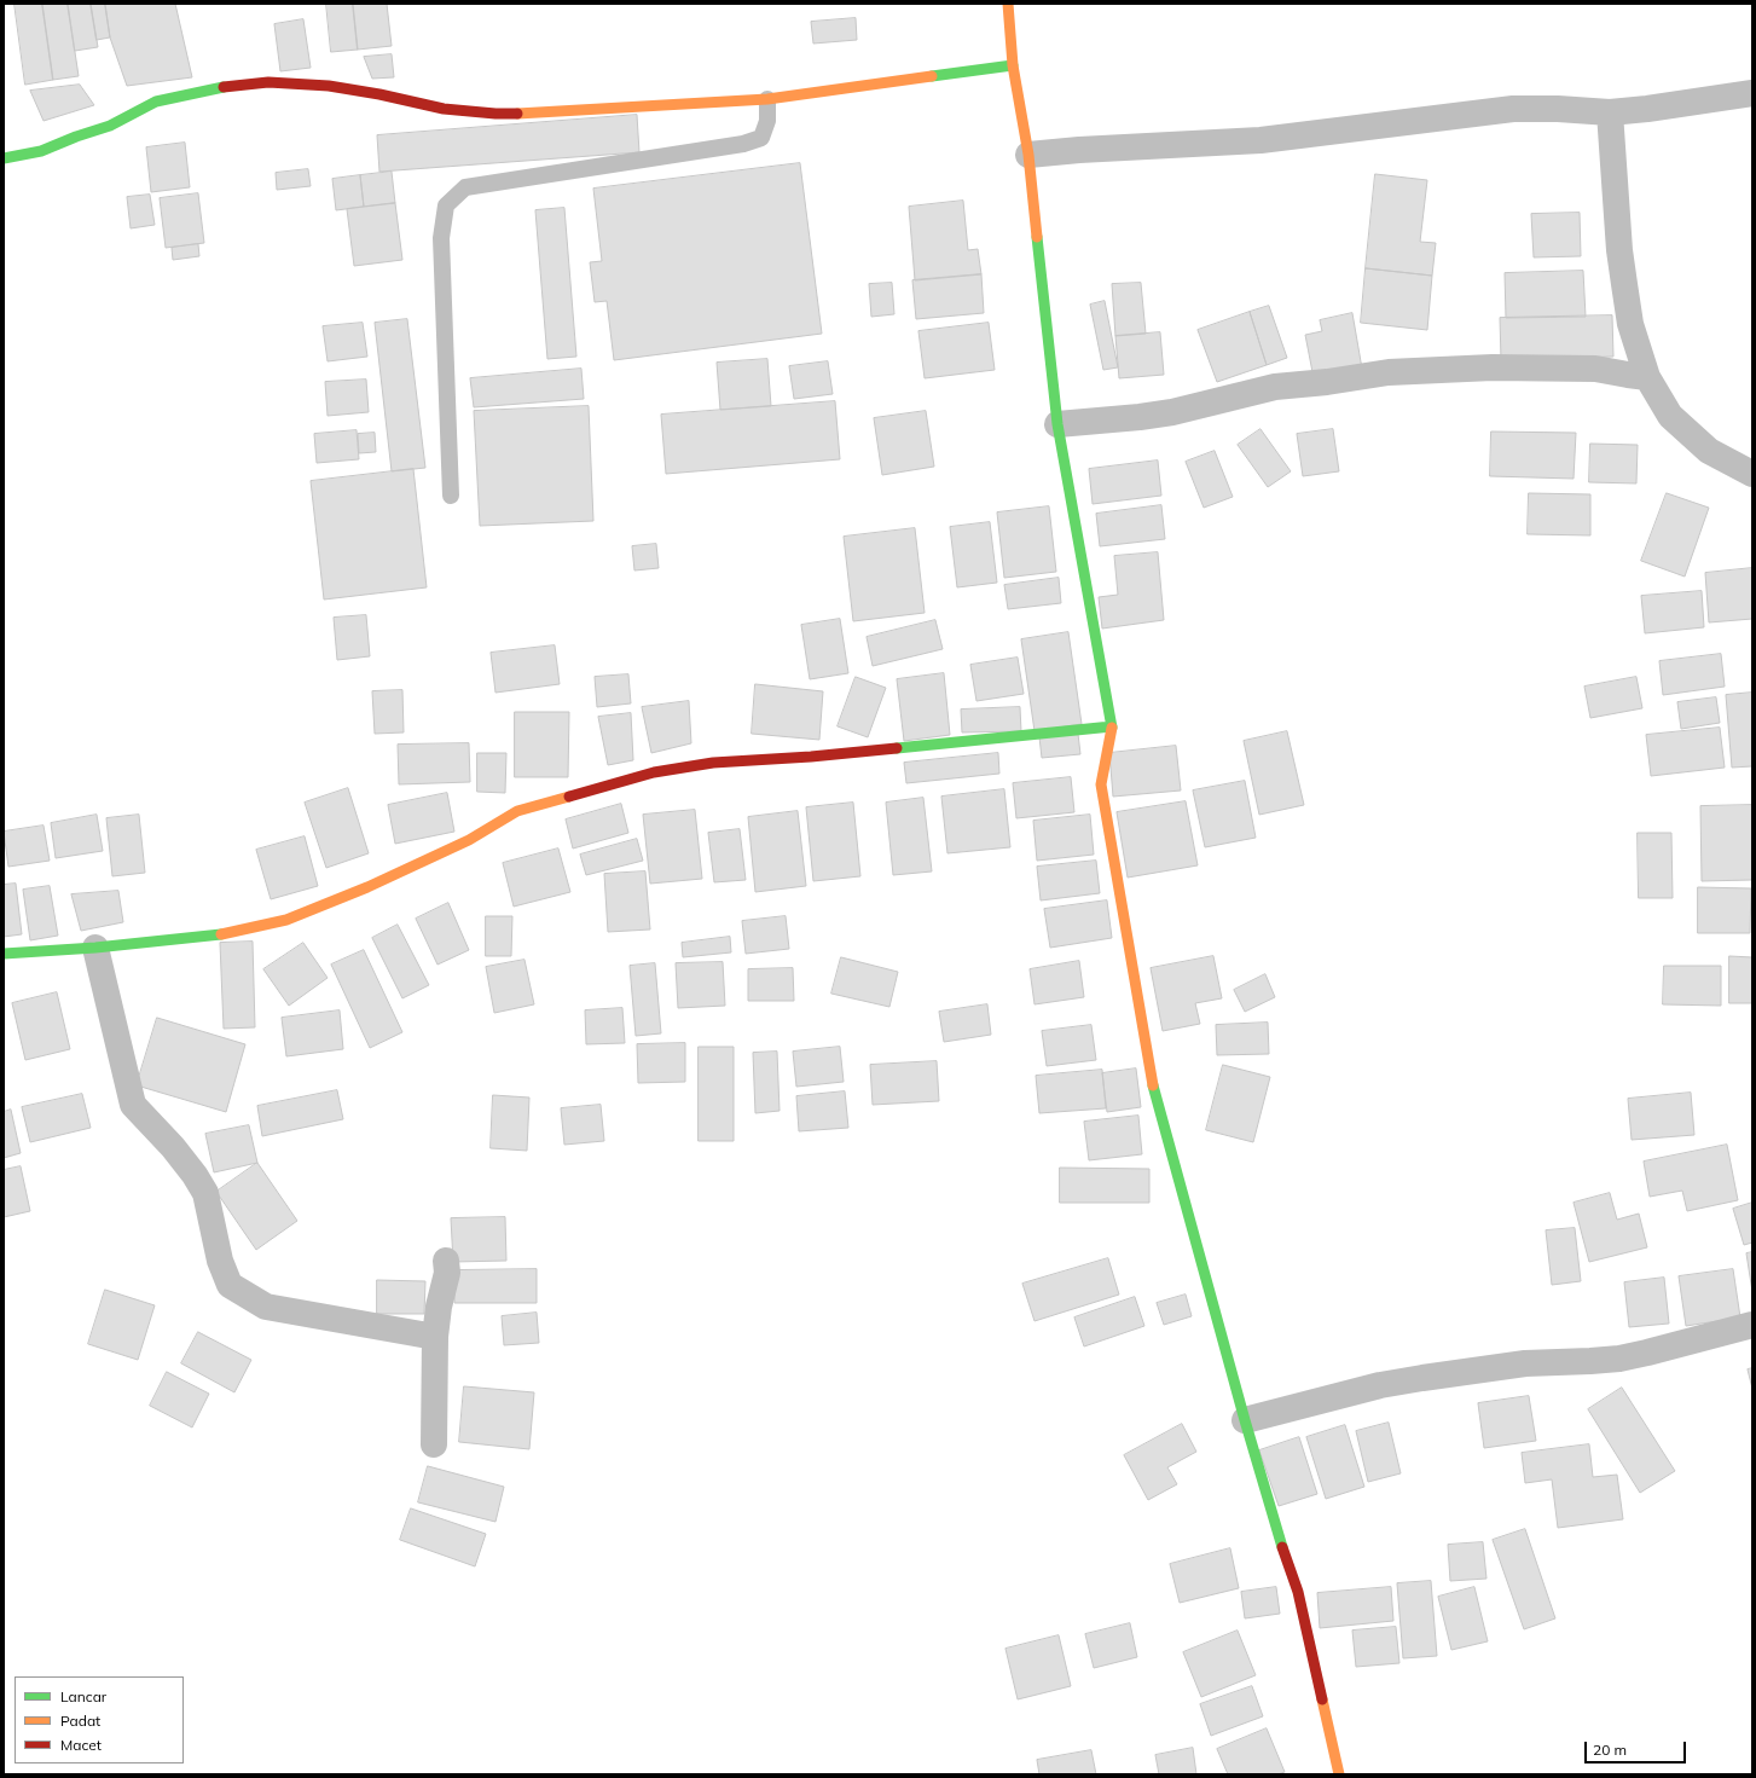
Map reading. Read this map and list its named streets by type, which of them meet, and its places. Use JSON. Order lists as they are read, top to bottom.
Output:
{
  "legend": ["Lancar", "Padat", "Macet"],
  "scale_bar": "20 m"
}
